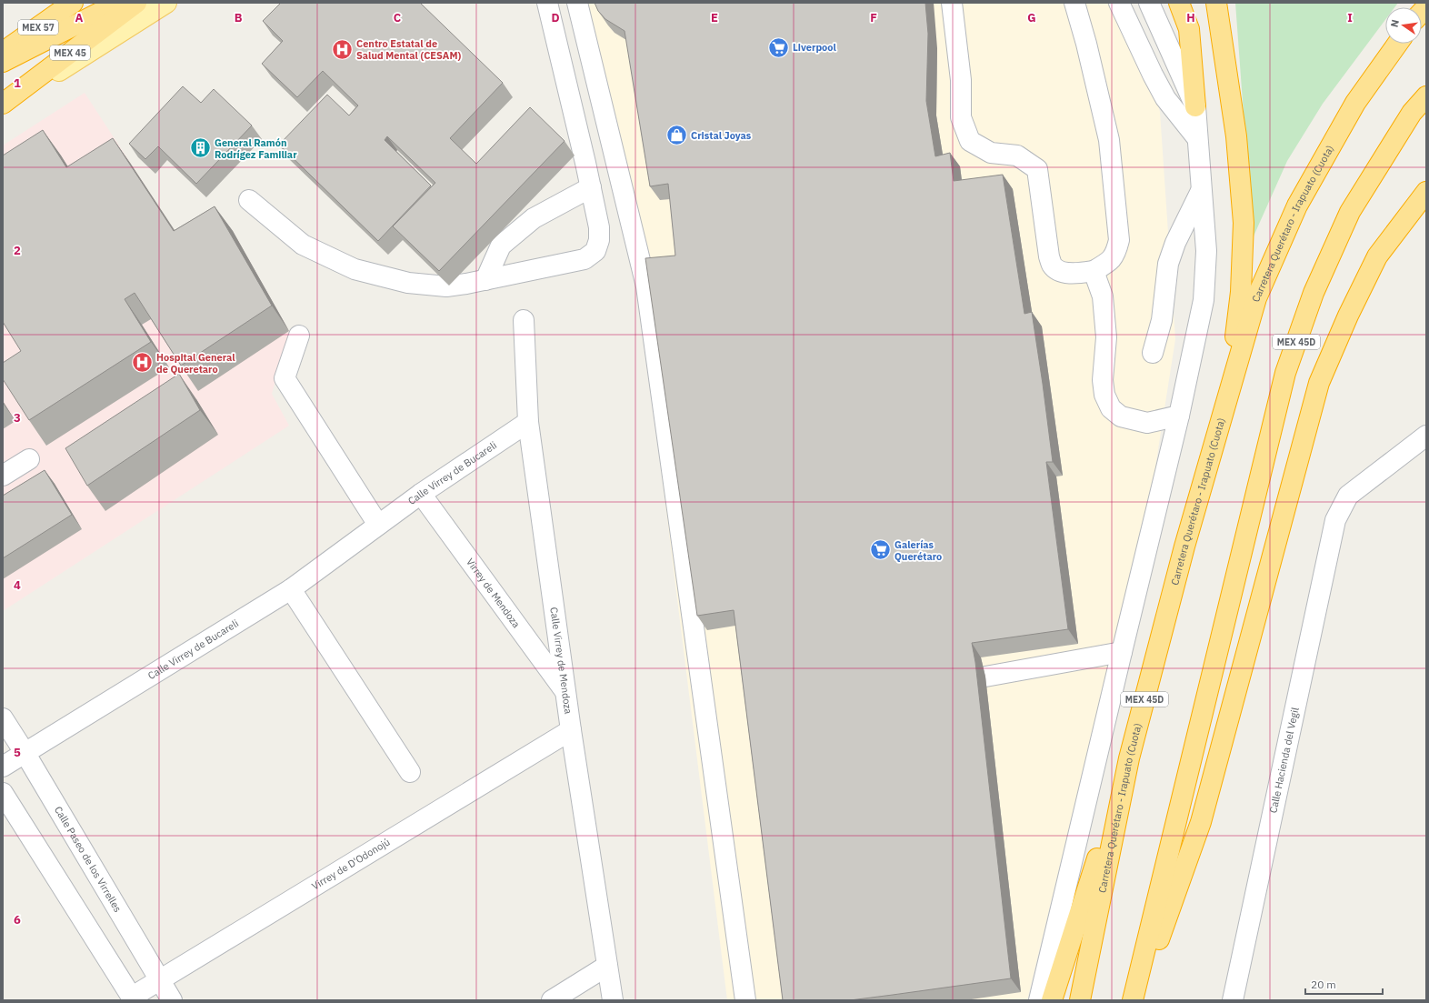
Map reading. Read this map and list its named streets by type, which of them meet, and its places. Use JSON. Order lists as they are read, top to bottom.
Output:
{
  "streets": {
    "highway": [
      "MEX 57",
      "MEX 45",
      "Carretera Querétaro - Irapuato (Cuota)",
      "MEX 45D"
    ],
    "street": [
      "Calle Virrey de Bucareli",
      "Virrey de Mendoza",
      "Calle Virrey de Mendoza",
      "Calle Hacienda del Vegil",
      "Calle Paseo de los Virrelles",
      "Virrey de D'Odonojú"
    ]
  },
  "crossings": [
    ["Calle Virrey de Bucareli", "Virrey de Mendoza"],
    ["Calle Virrey de Bucareli", "Calle Virrey de Mendoza"],
    ["Calle Virrey de Bucareli", "Calle Paseo de los Virrelles"],
    ["Virrey de Mendoza", "Calle Virrey de Mendoza"],
    ["Calle Virrey de Mendoza", "Virrey de D'Odonojú"],
    ["Calle Paseo de los Virrelles", "Virrey de D'Odonojú"]
  ],
  "places": {
    "supermarket": ["Liverpool", "Galerías Querétaro"],
    "hospital": ["Centro Estatal de Salud Mental (CESAM)", "Hospital General de Queretaro"],
    "shop": ["Cristal Joyas"],
    "building": ["General Ramón Rodrígez Familiar"]
  },
  "scale_bar": "20 m",
  "north": "left",
  "grid": {
    "columns": [
      "A",
      "B",
      "C",
      "D",
      "E",
      "F",
      "G",
      "H",
      "I"
    ],
    "rows": [
      "1",
      "2",
      "3",
      "4",
      "5",
      "6"
    ]
  }
}
